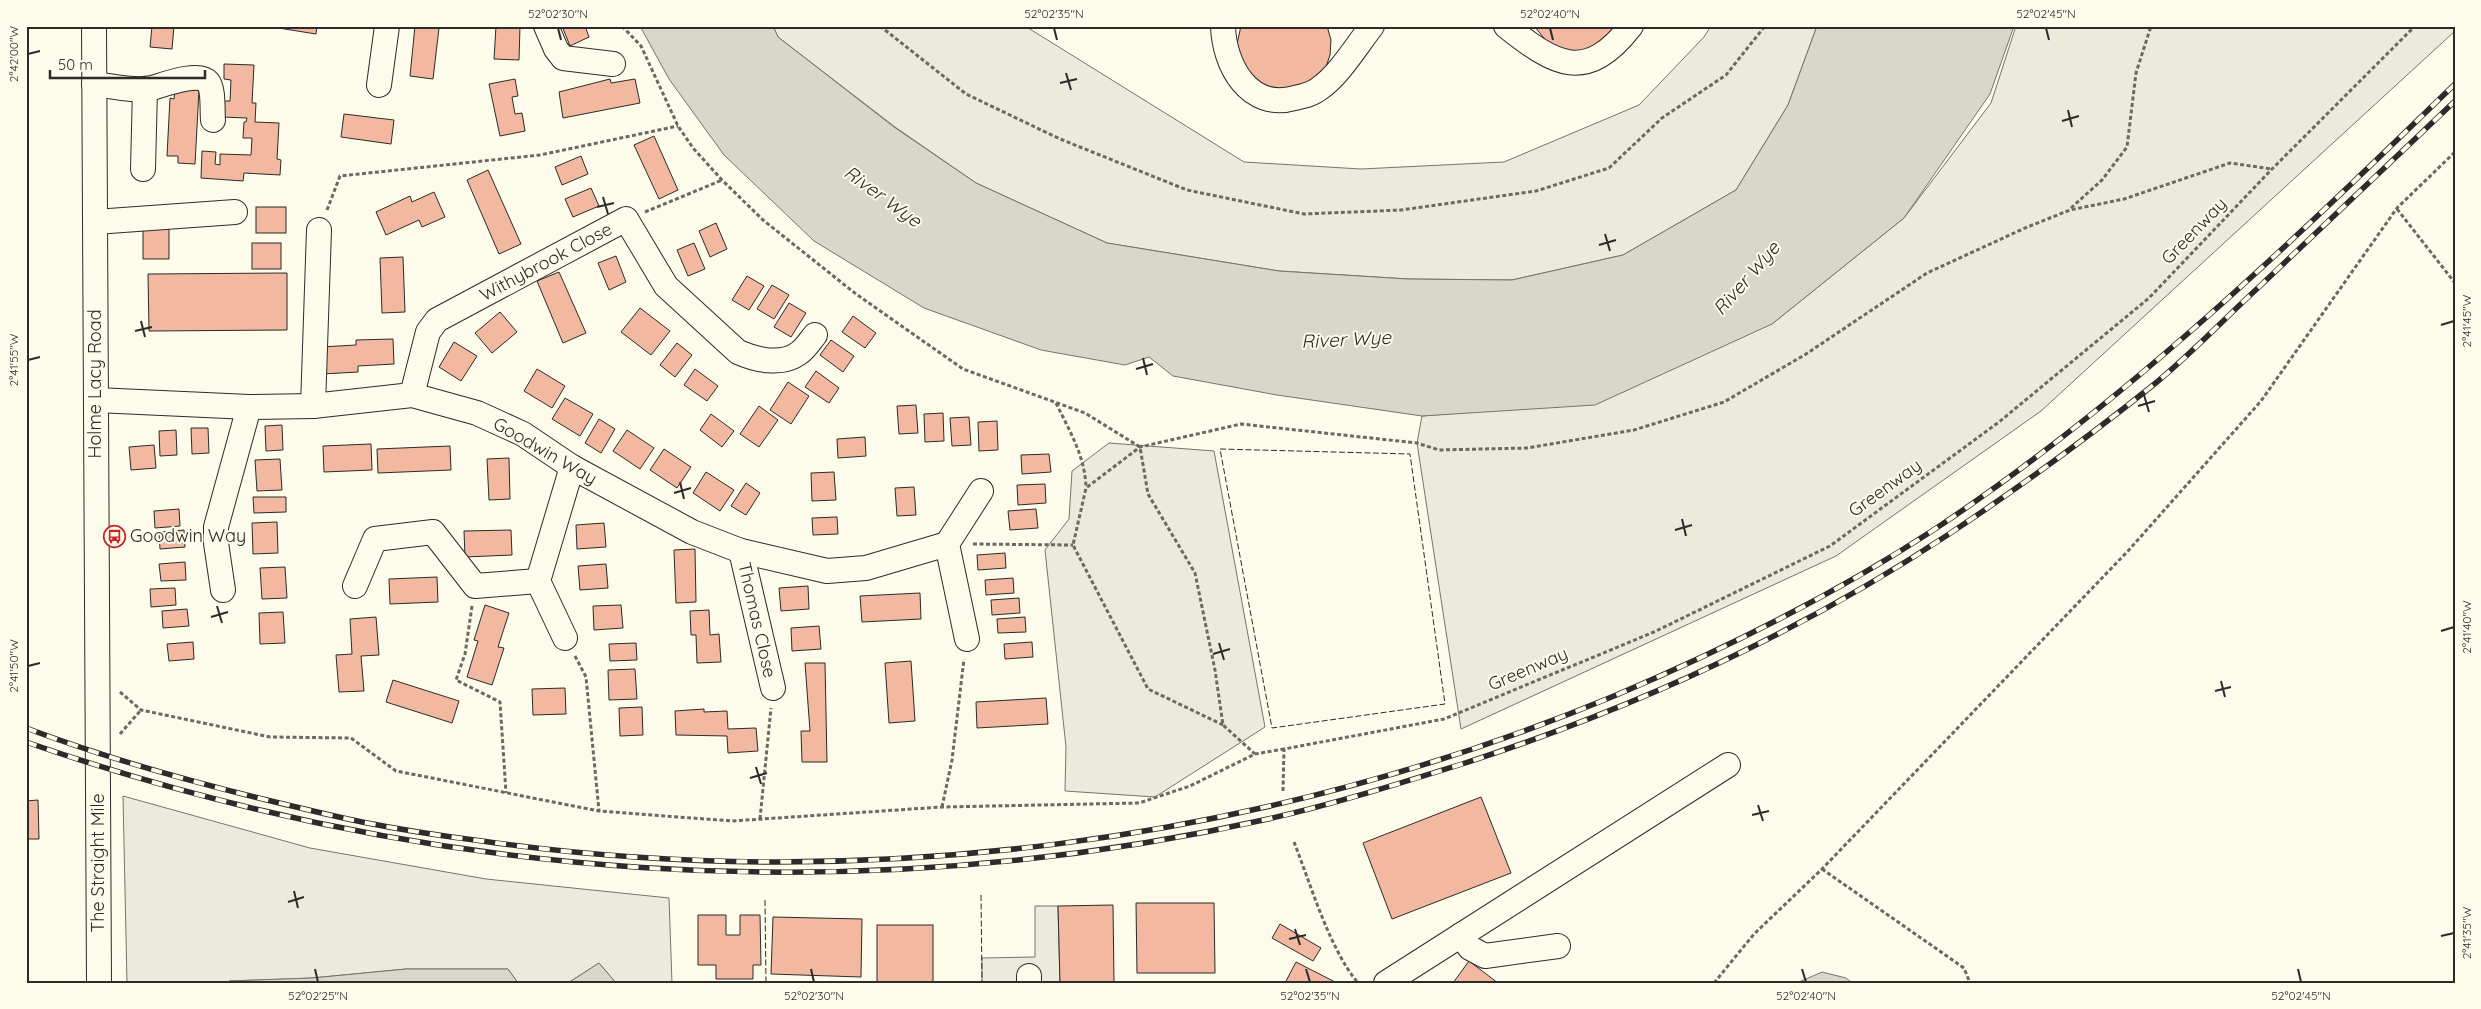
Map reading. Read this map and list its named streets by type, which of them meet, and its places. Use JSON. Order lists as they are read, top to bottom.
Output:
{
  "streets": {
    "street": [
      "Withybrook Close",
      "Holme Lacy Road",
      "Goodwin Way",
      "Thomas Close",
      "The Straight Mile"
    ],
    "path": ["Greenway"]
  },
  "crossings": [
    ["Withybrook Close", "Goodwin Way"],
    ["Holme Lacy Road", "Goodwin Way"],
    ["Holme Lacy Road", "The Straight Mile"],
    ["Goodwin Way", "Thomas Close"]
  ],
  "water": ["River Wye"],
  "places": {
    "bus stop": ["Goodwin Way"]
  },
  "scale_bar": "50 m",
  "coordinates": [
    "52°02'30\"N",
    "52°02'35\"N",
    "52°02'40\"N",
    "52°02'45\"N",
    "2°42'00\"W",
    "2°41'45\"W",
    "2°41'55\"W",
    "2°41'40\"W",
    "2°41'50\"W",
    "2°41'35\"W",
    "52°02'25\"N"
  ]
}
